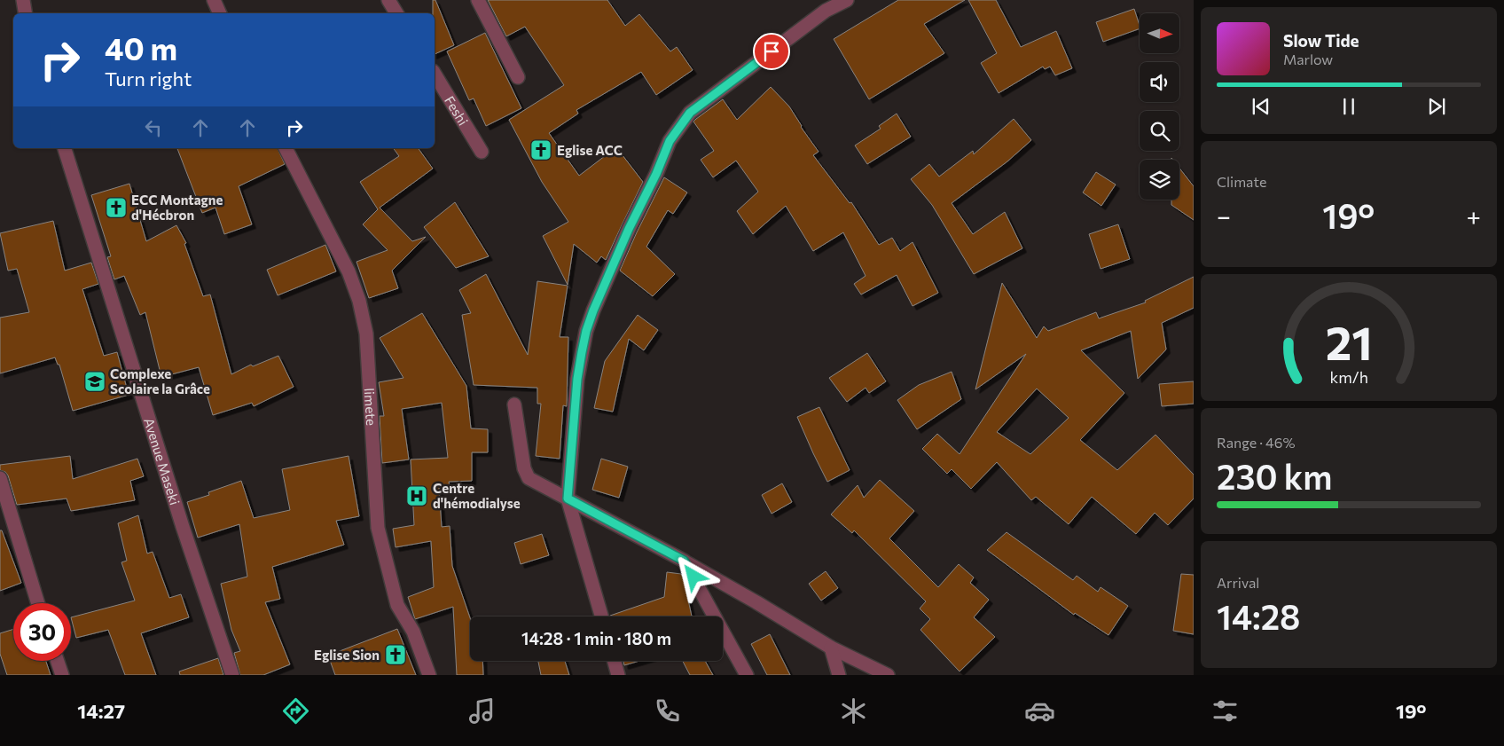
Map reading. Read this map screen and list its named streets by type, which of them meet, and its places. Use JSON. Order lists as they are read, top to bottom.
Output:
{
  "streets": {
    "street": ["Feshi", "limete", "Avenue Maseki"]
  },
  "places": {
    "church": ["Eglise ACC", "ECC Montagne d'Hécbron", "Eglise Sion"],
    "school or university": ["Complexe Scolaire la Grâce"],
    "hospital": ["Centre d'hémodialyse"]
  },
  "north": "right",
  "page": {
    "turn": ["40 m", "Turn right"],
    "song": ["Slow Tide", "Marlow"],
    "tile": [
      "Climate",
      ["Range · 46%", "230 km"],
      ["Arrival", "14:28"]
    ],
    "heat": ["−", "19°", "+"],
    "limit": "30",
    "trip": "14:28 · 1 min · 180 m",
    "tabs": ["14:27", "19°"],
    "gauge": ["21", "km/h"]
  }
}
